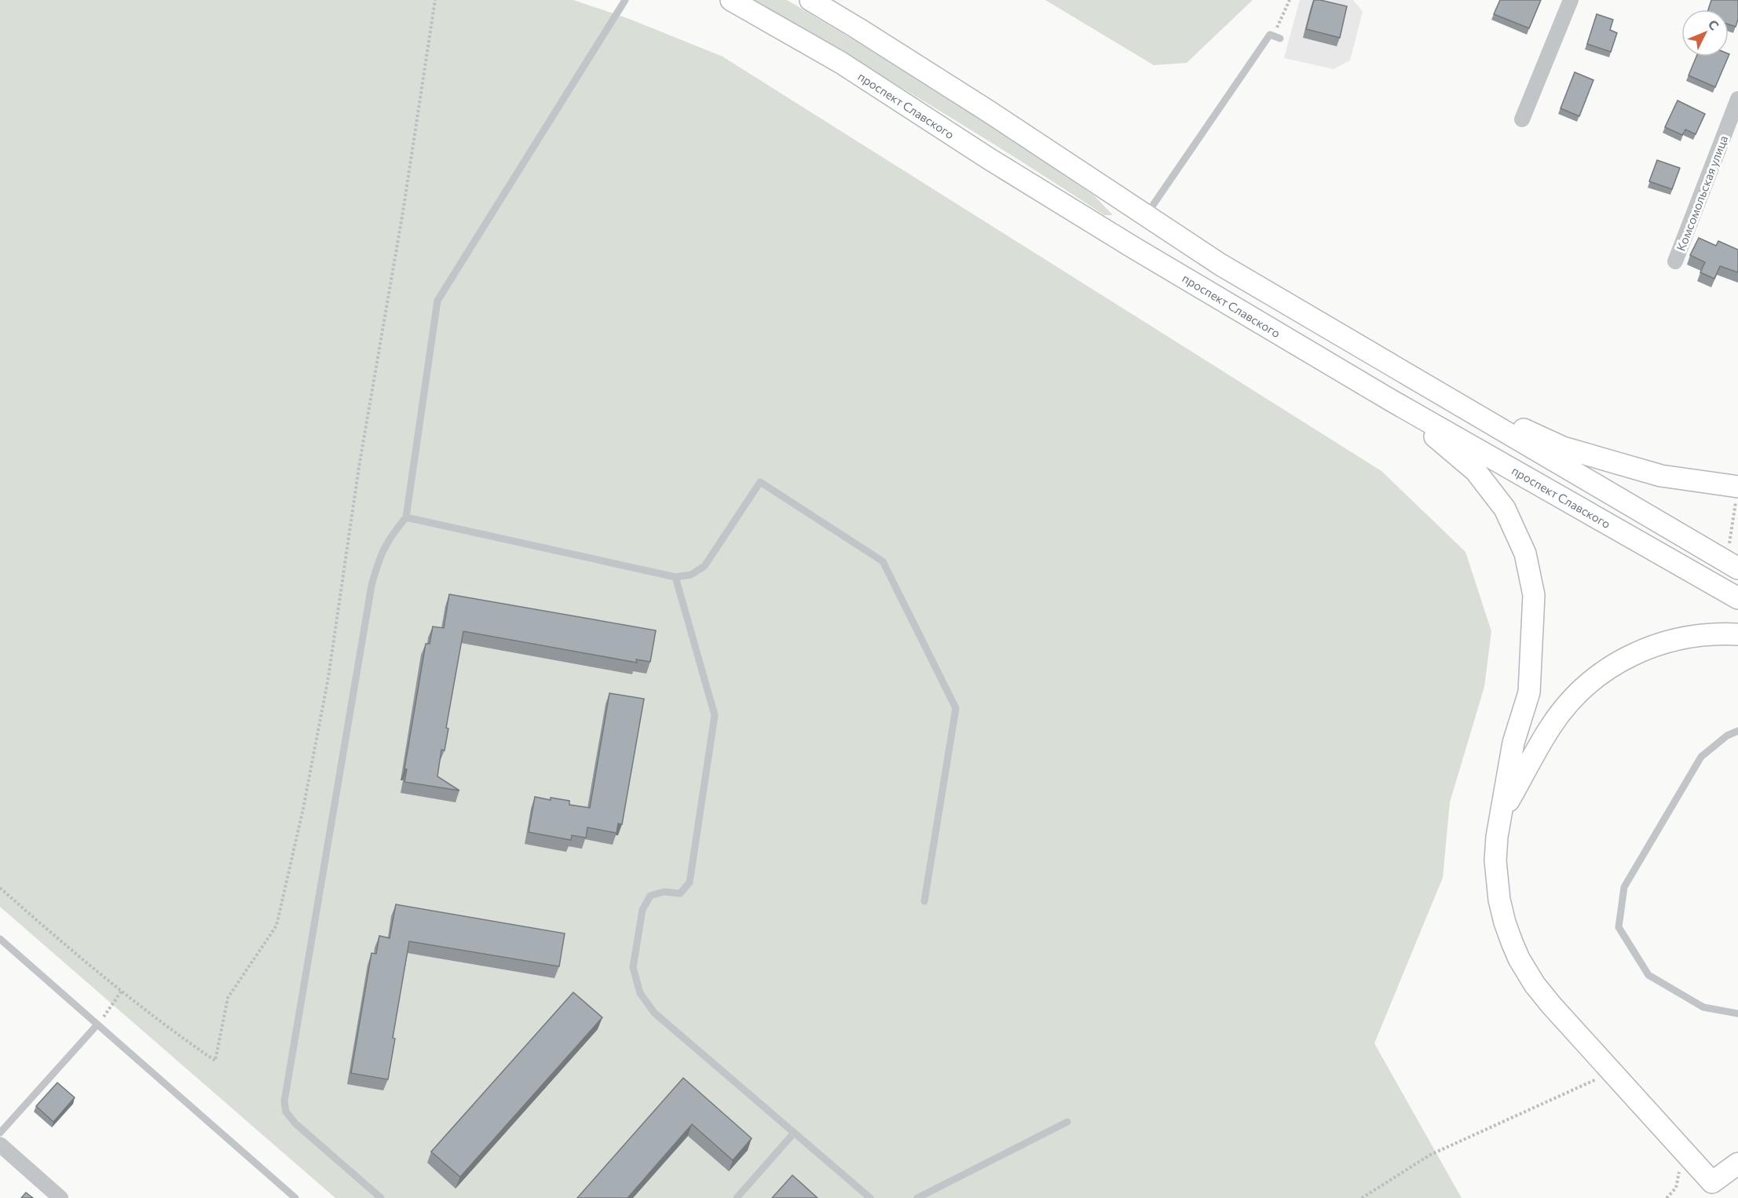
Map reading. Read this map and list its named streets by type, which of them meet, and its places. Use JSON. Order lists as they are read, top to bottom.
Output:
{
  "streets": {
    "main road": ["проспект Славского"],
    "street": ["Комсомольская улица"]
  },
  "north": "top right"
}
